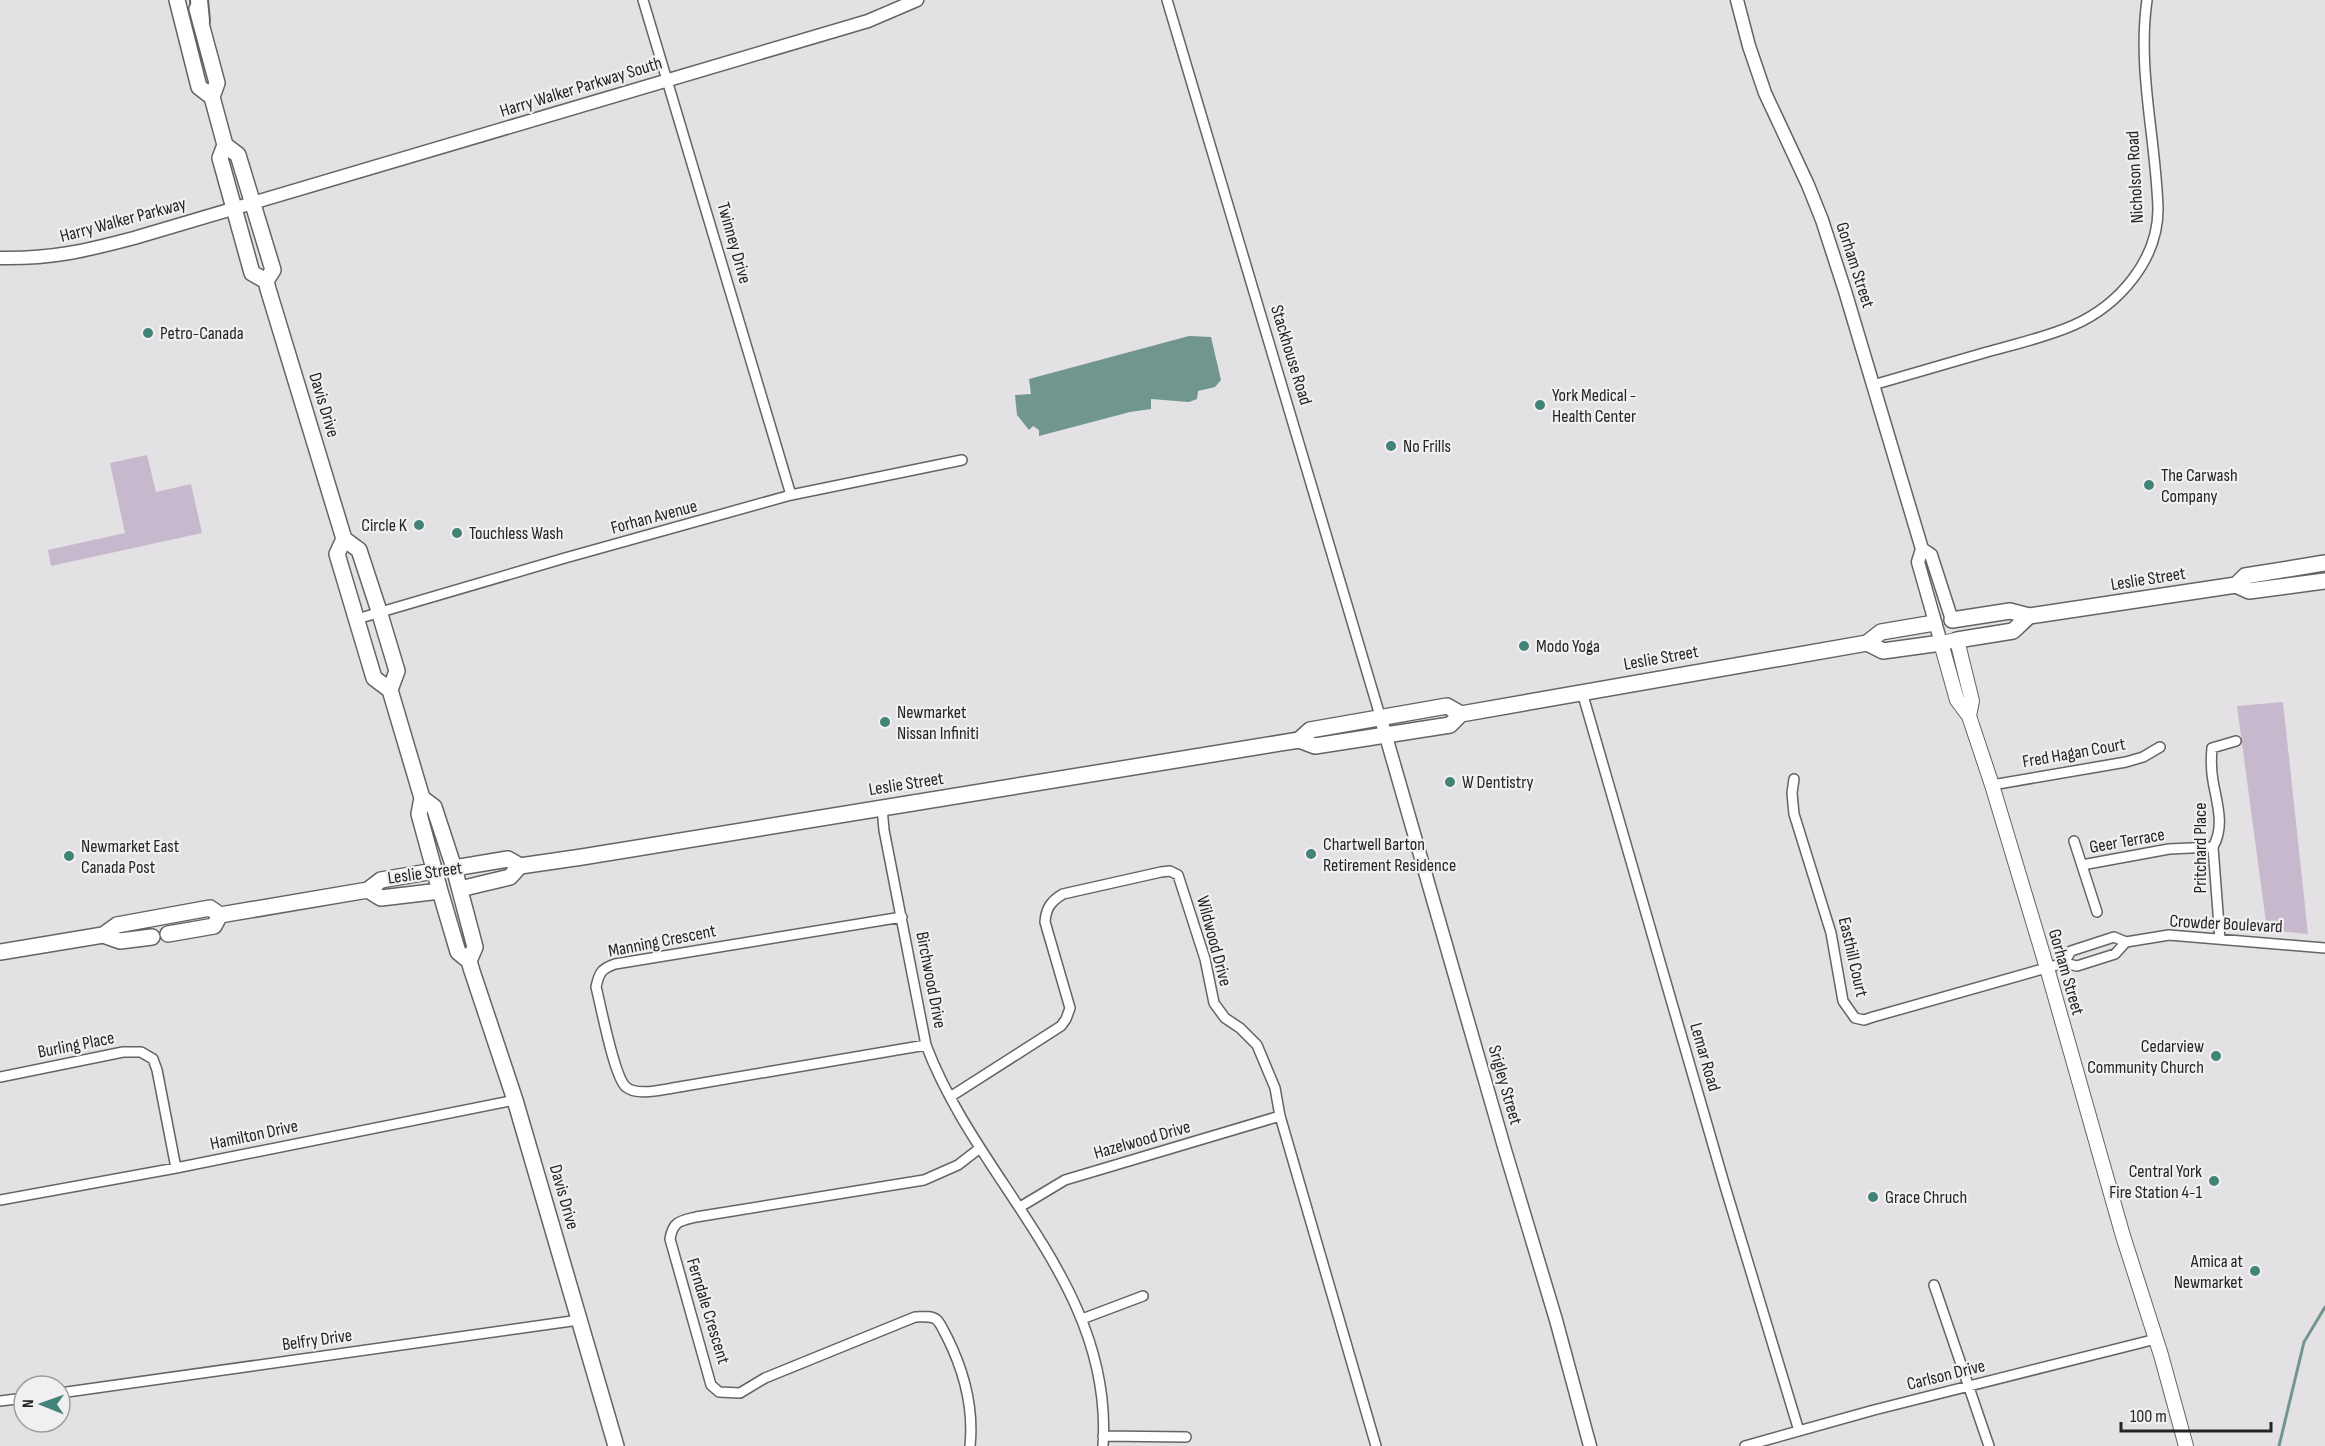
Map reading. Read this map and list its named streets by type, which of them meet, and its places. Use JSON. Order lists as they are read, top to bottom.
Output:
{
  "streets": {
    "main road": ["Gorham Street", "Davis Drive", "Leslie Street"],
    "street": [
      "Harry Walker Parkway South",
      "Nicholson Road",
      "Harry Walker Parkway",
      "Twinney Drive",
      "Stackhouse Road",
      "Forhan Avenue",
      "Fred Hagan Court",
      "Geer Terrace",
      "Pritchard Place",
      "Crowder Boulevard",
      "Manning Crescent",
      "Wildwood Drive",
      "Easthill Court",
      "Birchwood Drive",
      "Burling Place",
      "Lemar Road",
      "Srigley Street",
      "Hamilton Drive",
      "Hazelwood Drive",
      "Ferndale Crescent",
      "Belfry Drive",
      "Carlson Drive"
    ]
  },
  "crossings": [
    ["Harry Walker Parkway South", "Harry Walker Parkway"],
    ["Harry Walker Parkway South", "Twinney Drive"],
    ["Harry Walker Parkway South", "Davis Drive"],
    ["Nicholson Road", "Gorham Street"],
    ["Harry Walker Parkway", "Davis Drive"],
    ["Twinney Drive", "Forhan Avenue"],
    ["Gorham Street", "Leslie Street"],
    ["Gorham Street", "Fred Hagan Court"],
    ["Gorham Street", "Crowder Boulevard"],
    ["Gorham Street", "Easthill Court"],
    ["Gorham Street", "Carlson Drive"],
    ["Stackhouse Road", "Leslie Street"],
    ["Stackhouse Road", "Srigley Street"],
    ["Davis Drive", "Forhan Avenue"],
    ["Davis Drive", "Leslie Street"],
    ["Davis Drive", "Hamilton Drive"],
    ["Davis Drive", "Belfry Drive"],
    ["Leslie Street", "Birchwood Drive"],
    ["Leslie Street", "Lemar Road"],
    ["Leslie Street", "Srigley Street"],
    ["Geer Terrace", "Pritchard Place"],
    ["Pritchard Place", "Crowder Boulevard"],
    ["Crowder Boulevard", "Easthill Court"],
    ["Manning Crescent", "Birchwood Drive"],
    ["Wildwood Drive", "Birchwood Drive"],
    ["Wildwood Drive", "Hazelwood Drive"],
    ["Birchwood Drive", "Hazelwood Drive"],
    ["Birchwood Drive", "Ferndale Crescent"],
    ["Burling Place", "Hamilton Drive"],
    ["Lemar Road", "Carlson Drive"]
  ],
  "places": [
    "Petro-Canada",
    "York Medical - Health Center",
    "No Frills",
    "The Carwash Company",
    "Circle K",
    "Touchless Wash",
    "Modo Yoga",
    "Newmarket Nissan Infiniti",
    "W Dentistry",
    "Chartwell Barton Retirement Residence",
    "Newmarket East Canada Post",
    "Cedarview Community Church",
    "Central York Fire Station 4-1",
    "Grace Chruch",
    "Amica at Newmarket"
  ],
  "scale_bar": "100 m",
  "north": "left"
}
